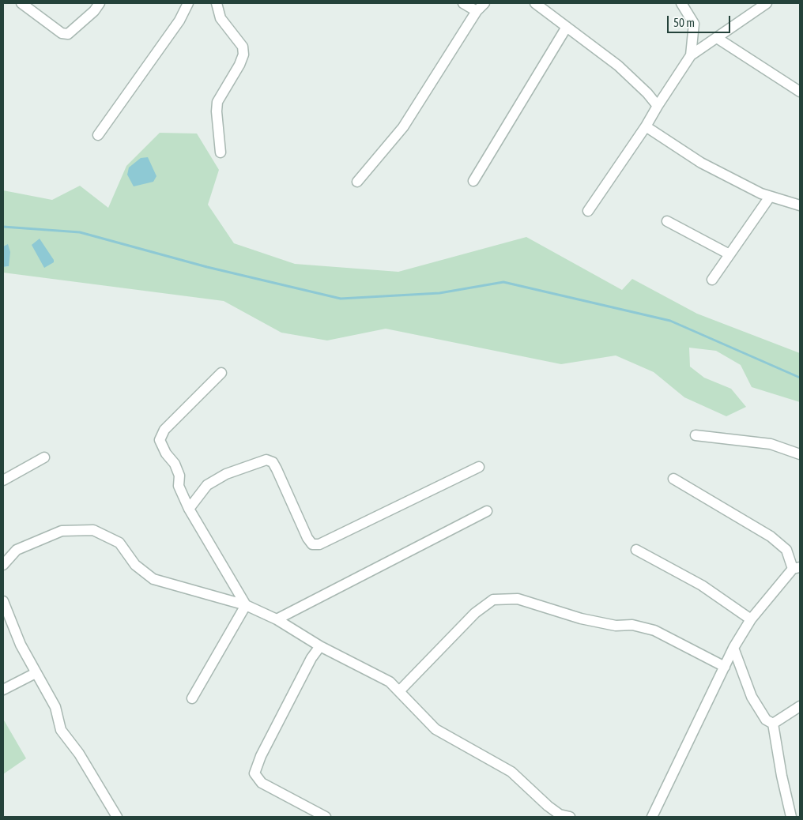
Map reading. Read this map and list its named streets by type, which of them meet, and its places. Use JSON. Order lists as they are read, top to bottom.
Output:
{
  "scale_bar": "50 m"
}
